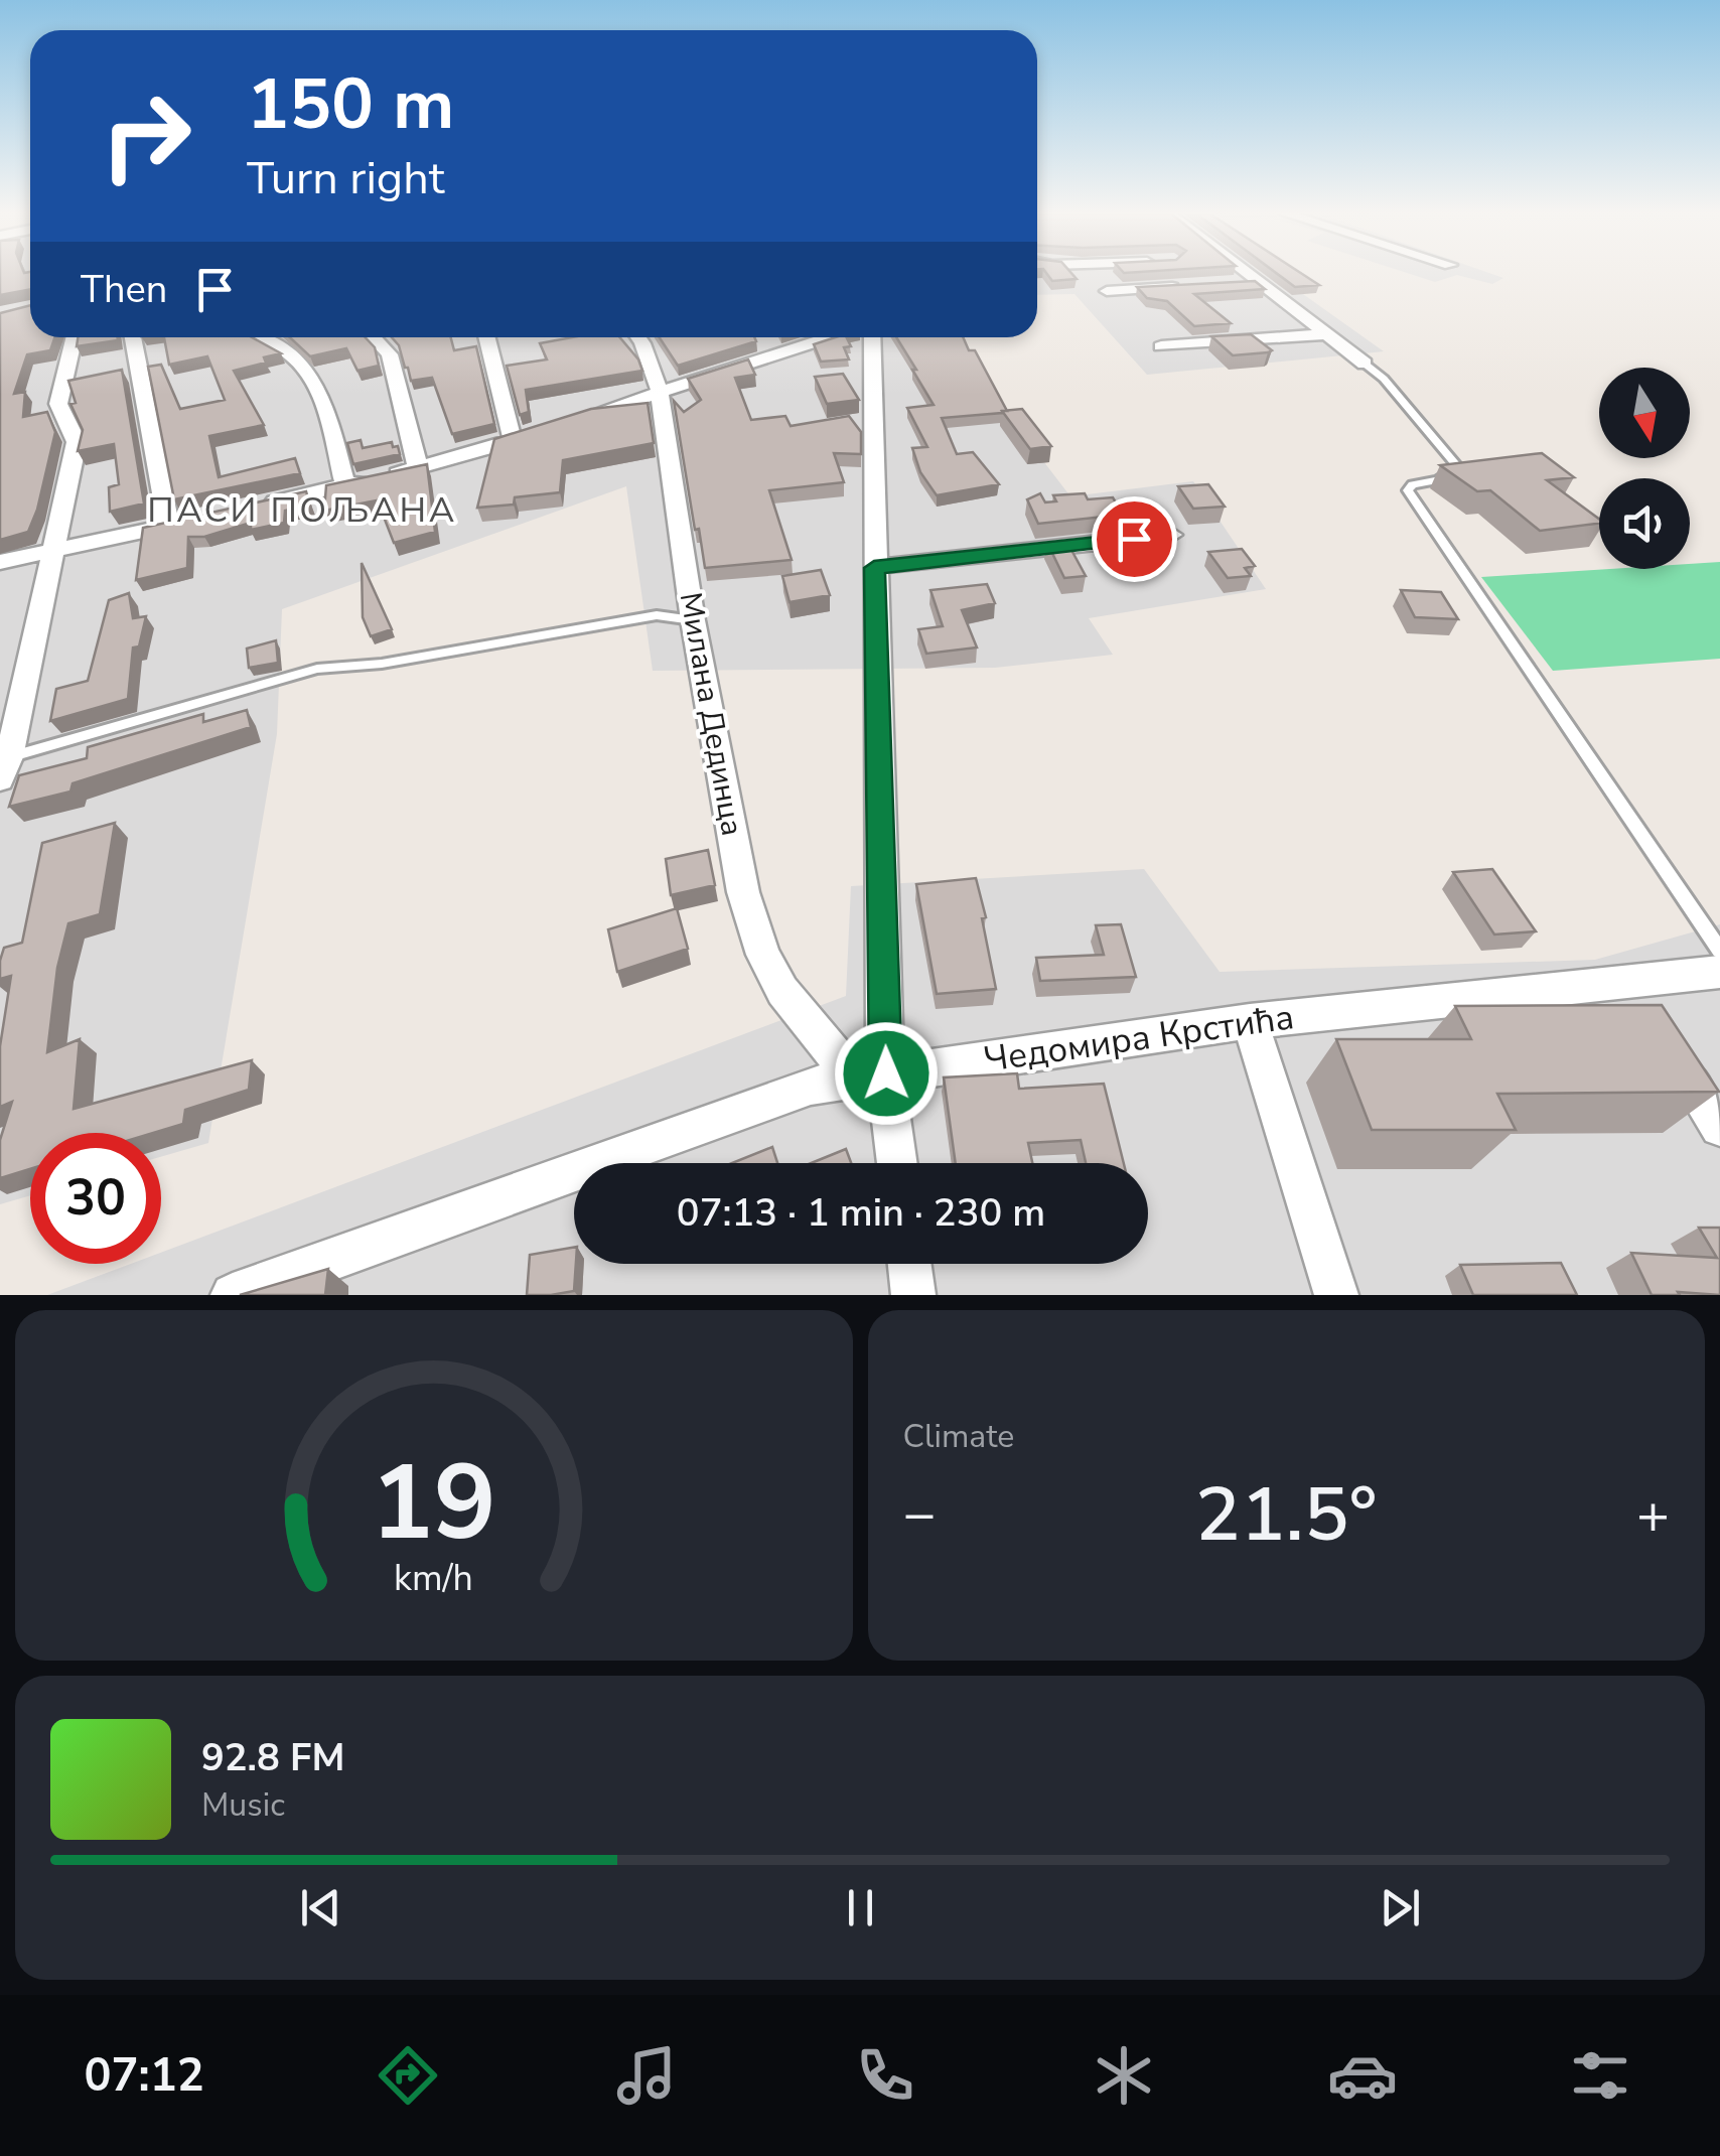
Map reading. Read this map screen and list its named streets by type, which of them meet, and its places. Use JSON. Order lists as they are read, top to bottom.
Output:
{
  "streets": {
    "street": ["Милана Дединца", "Чедомира Крстића"]
  },
  "crossings": [
    ["Милана Дединца", "Чедомира Крстића"]
  ],
  "districts": ["ПАСИ ПОЉАНА"],
  "north": "bottom",
  "page": {
    "turn": ["150 m", "Turn right"],
    "then": "Then",
    "limit": "30",
    "trip": "07:13 · 1 min · 230 m",
    "tile": "Climate",
    "heat": ["−", "21.5°", "+"],
    "song": ["92.8 FM", "Music"],
    "tabs": "07:12",
    "gauge": ["19", "km/h"]
  }
}
